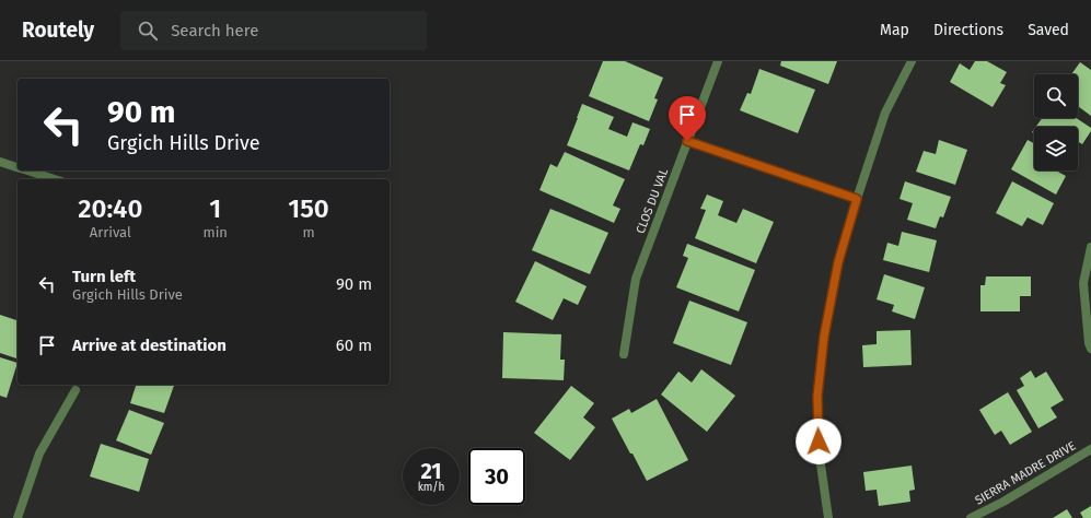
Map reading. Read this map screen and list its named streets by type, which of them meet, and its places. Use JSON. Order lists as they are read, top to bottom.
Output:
{
  "streets": {
    "street": ["CLOS DU VAL", "SIERRA MADRE DRIVE"]
  },
  "page": {
    "header": "Routely",
    "search": "Search here",
    "nav": ["Map", "Directions", "Saved"],
    "turn": ["90 m", "Grgich Hills Drive"],
    "eta": [
      "20:40",
      "Arrival",
      "1",
      "min",
      "150",
      "m"
    ],
    "list": [
      {
        "name": "Turn left",
        "note": "Grgich Hills Drive",
        "value": "90 m"
      },
      {
        "name": "Arrive at destination",
        "value": "60 m"
      }
    ],
    "speed": "21 km/h",
    "limit": "30"
  }
}
